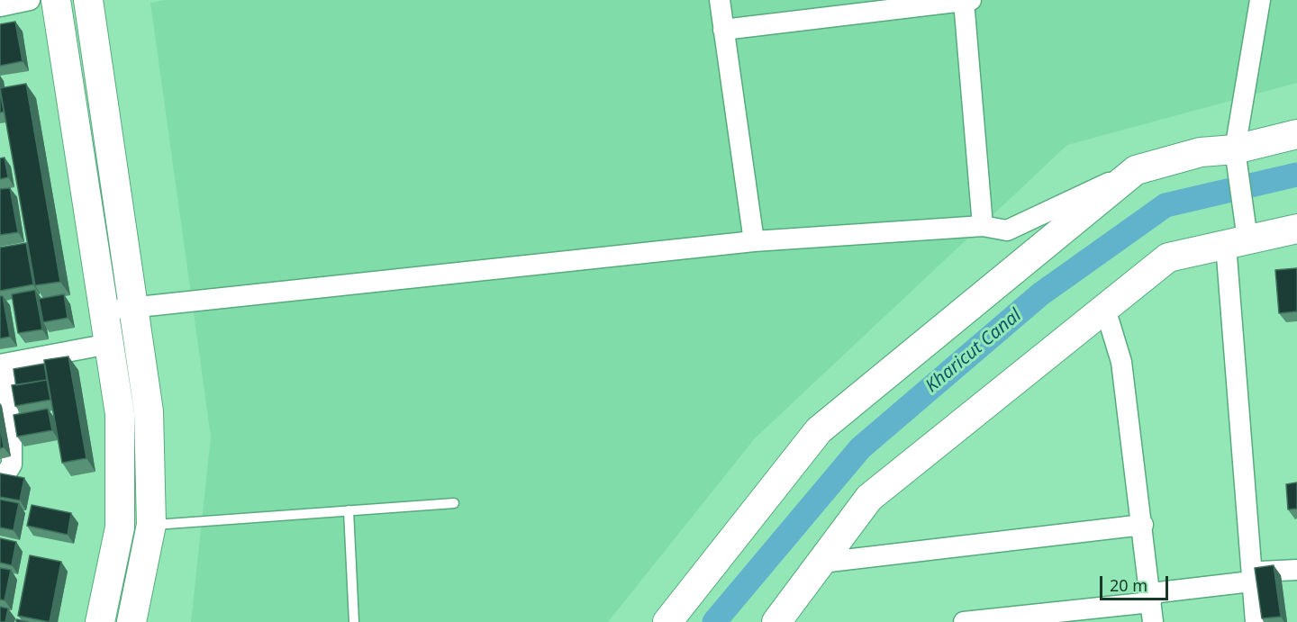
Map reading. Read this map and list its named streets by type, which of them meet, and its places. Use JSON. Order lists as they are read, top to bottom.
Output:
{
  "water": ["Kharicut Canal"],
  "scale_bar": "20 m"
}
